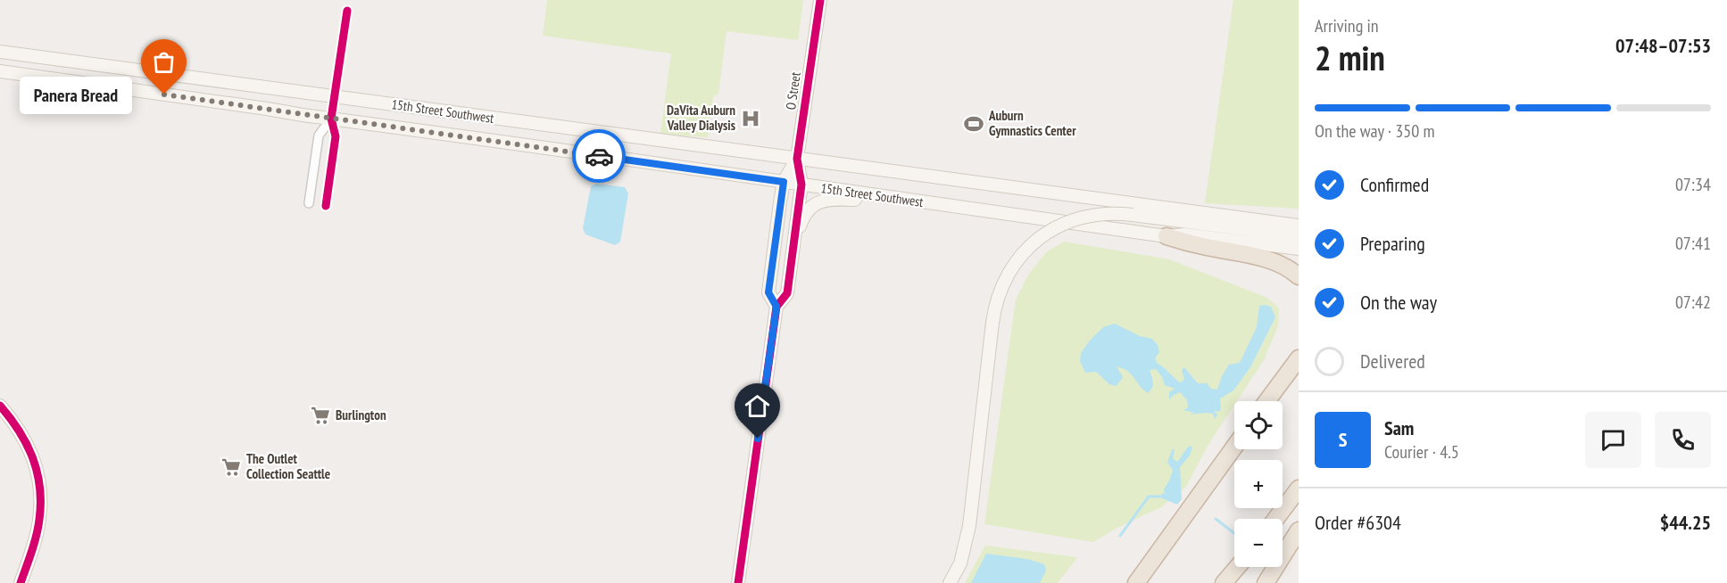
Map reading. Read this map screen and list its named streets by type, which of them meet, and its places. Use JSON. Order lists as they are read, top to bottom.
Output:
{
  "streets": {
    "main road": ["O Street", "15th Street Southwest"]
  },
  "crossings": [
    ["O Street", "15th Street Southwest"]
  ],
  "places": {
    "other": ["Panera Bread"],
    "hospital": ["DaVita Auburn Valley Dialysis"],
    "sports": ["Auburn Gymnastics Center"],
    "supermarket": ["Burlington", "The Outlet Collection Seattle"]
  },
  "page": {
    "heading": ["2 min", "Arriving in", "07:48–07:53"],
    "panel": [
      "Sam",
      "Courier · 4.5",
      "Order #6304",
      "$44.25"
    ],
    "bubble": "Panera Bread",
    "bar": "On the way · 350 m",
    "list": [
      ["Confirmed", "07:34"],
      ["Preparing", "07:41"],
      ["On the way", "07:42"],
      "Delivered"
    ],
    "map_buttons": ["+", "−"],
    "round": "S"
  }
}
